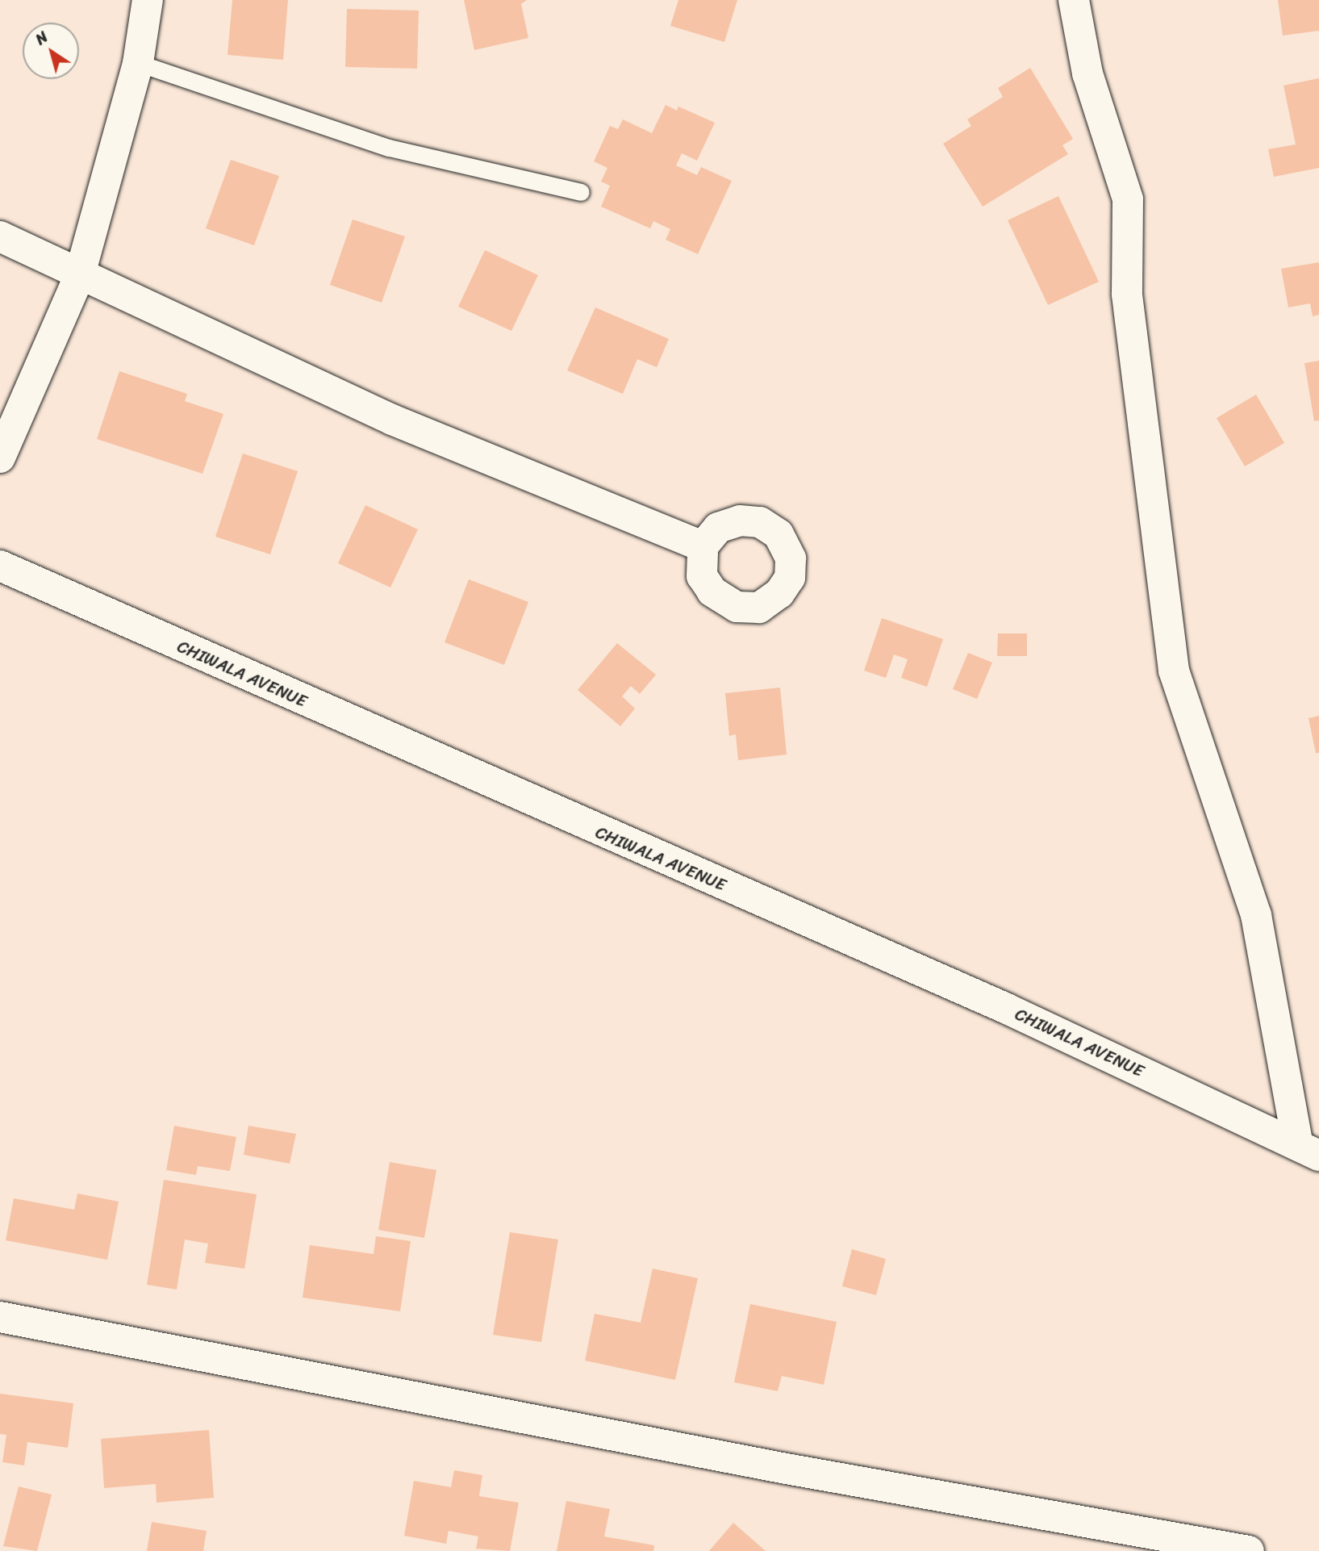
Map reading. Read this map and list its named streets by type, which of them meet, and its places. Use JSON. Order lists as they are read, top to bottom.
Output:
{
  "streets": {
    "street": ["CHIWALA AVENUE"]
  },
  "north": "top left"
}
